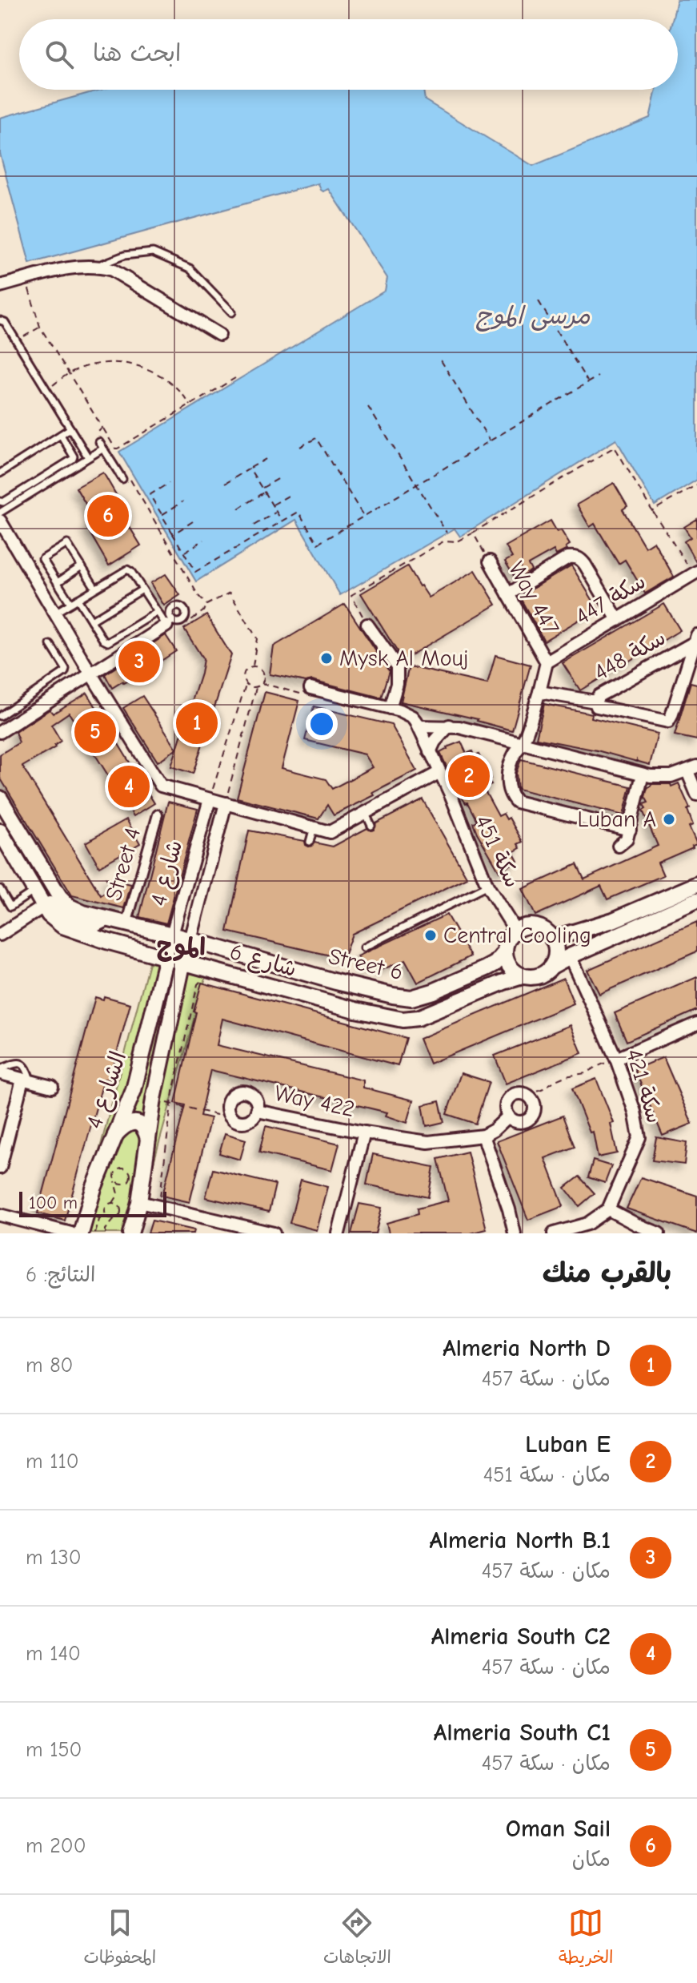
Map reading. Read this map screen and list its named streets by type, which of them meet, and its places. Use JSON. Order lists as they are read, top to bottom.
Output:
{
  "streets": {
    "street": [
      "Way 447",
      "سكة 447",
      "سكة 448",
      "سكة 451",
      "Street 4",
      "شارع 4",
      "شارع 6",
      "Street 6",
      "سكة 421",
      "الشارع 4",
      "Way 422"
    ]
  },
  "crossings": [
    ["Way 447", "سكة 447"],
    ["سكة 451", "شارع 6"],
    ["سكة 451", "Street 6"],
    ["شارع 4", "شارع 6"],
    ["شارع 4", "Street 6"],
    ["شارع 4", "الشارع 4"],
    ["شارع 6", "Street 6"],
    ["شارع 6", "الشارع 4"]
  ],
  "districts": ["الموج"],
  "water": ["مرسى الموج"],
  "places": ["Mysk Al Mouj", "Luban A", "Central Cooling"],
  "scale_bar": "100 m",
  "page": {
    "search": "ابحث هنا",
    "pins": [
      "6",
      "3",
      "1",
      "5",
      "2",
      "4"
    ],
    "scale": "100 m",
    "heading": ["بالقرب منك", "النتائج: 6"],
    "list": [
      {
        "mark": "1",
        "name": "Almeria North D",
        "note": "مكان · سكة 457",
        "value": "80 m"
      },
      {
        "mark": "2",
        "name": "Luban E",
        "note": "مكان · سكة 451",
        "value": "110 m"
      },
      {
        "mark": "3",
        "name": "Almeria North B.1",
        "note": "مكان · سكة 457",
        "value": "130 m"
      },
      {
        "mark": "4",
        "name": "Almeria South C2",
        "note": "مكان · سكة 457",
        "value": "140 m"
      },
      {
        "mark": "5",
        "name": "Almeria South C1",
        "note": "مكان · سكة 457",
        "value": "150 m"
      },
      {
        "mark": "6",
        "name": "Oman Sail",
        "note": "مكان",
        "value": "200 m"
      }
    ],
    "nav": ["الخريطة", "الاتجاهات", "المحفوظات"]
  }
}
